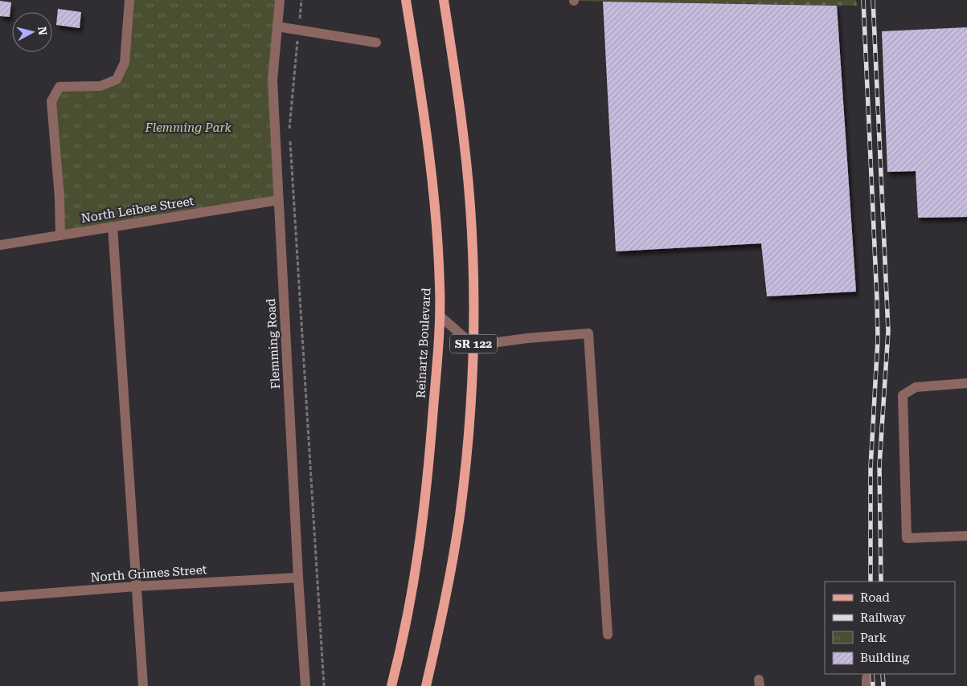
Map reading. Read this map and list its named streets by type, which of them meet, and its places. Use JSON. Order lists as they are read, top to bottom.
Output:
{
  "streets": {
    "main road": ["Reinartz Boulevard", "SR 122"],
    "street": ["North Leibee Street", "Flemming Road", "North Grimes Street"]
  },
  "crossings": [
    ["North Leibee Street", "Flemming Road"],
    ["Flemming Road", "North Grimes Street"]
  ],
  "parks": ["Flemming Park"],
  "legend": [
    "Road",
    "Railway",
    "Park",
    "Building"
  ],
  "north": "right"
}
